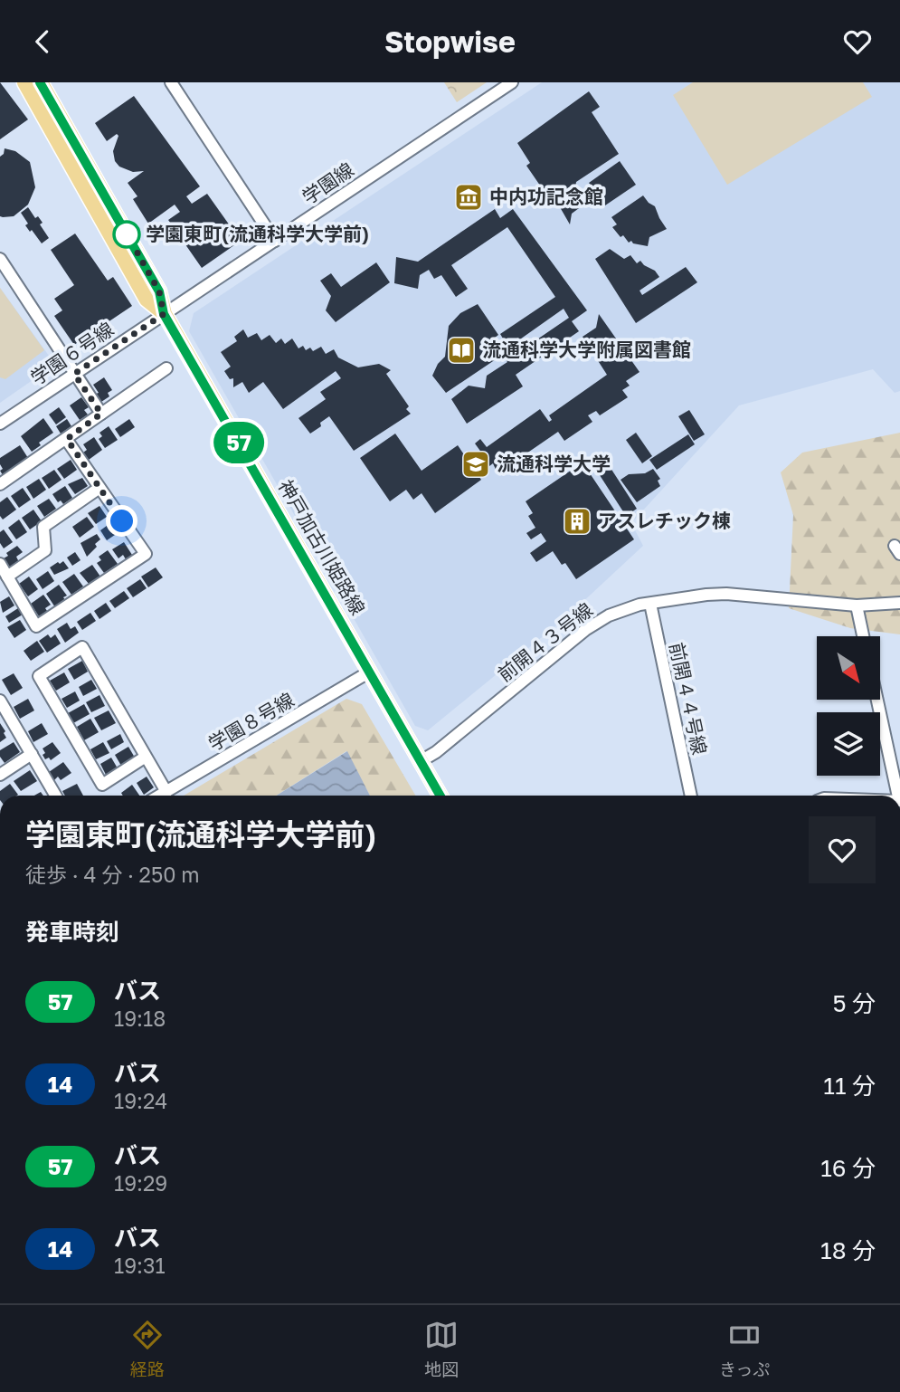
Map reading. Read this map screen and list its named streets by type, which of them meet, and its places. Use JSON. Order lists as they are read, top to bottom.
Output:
{
  "streets": {
    "main road": ["神戸加古川姫路線"],
    "street": [
      "学園線",
      "学園６号線",
      "前開４３号線",
      "前開４４号線",
      "学園８号線"
    ]
  },
  "crossings": [
    ["学園線", "学園６号線"],
    ["学園線", "神戸加古川姫路線"],
    ["学園６号線", "神戸加古川姫路線"],
    ["神戸加古川姫路線", "前開４３号線"],
    ["神戸加古川姫路線", "学園８号線"],
    ["前開４３号線", "前開４４号線"]
  ],
  "places": {
    "museum": ["中内功記念館"],
    "other": ["学園東町(流通科学大学前)"],
    "library": ["流通科学大学附属図書館"],
    "school or university": ["流通科学大学"],
    "building": ["アスレチック棟"]
  },
  "lines": ["bus line 57"],
  "north": "bottom right",
  "page": {
    "header": "Stopwise",
    "on_map": "57",
    "heading": [
      ["学園東町(流通科学大学前)", "徒歩 · 4 分 · 250 m"],
      "発車時刻"
    ],
    "list": [
      {
        "mark": "57",
        "name": "バス",
        "note": "19:18",
        "value": "5 分"
      },
      {
        "mark": "14",
        "name": "バス",
        "note": "19:24",
        "value": "11 分"
      },
      {
        "mark": "57",
        "name": "バス",
        "note": "19:29",
        "value": "16 分"
      },
      {
        "mark": "14",
        "name": "バス",
        "note": "19:31",
        "value": "18 分"
      }
    ],
    "tabs": ["経路", "地図", "きっぷ"]
  }
}
